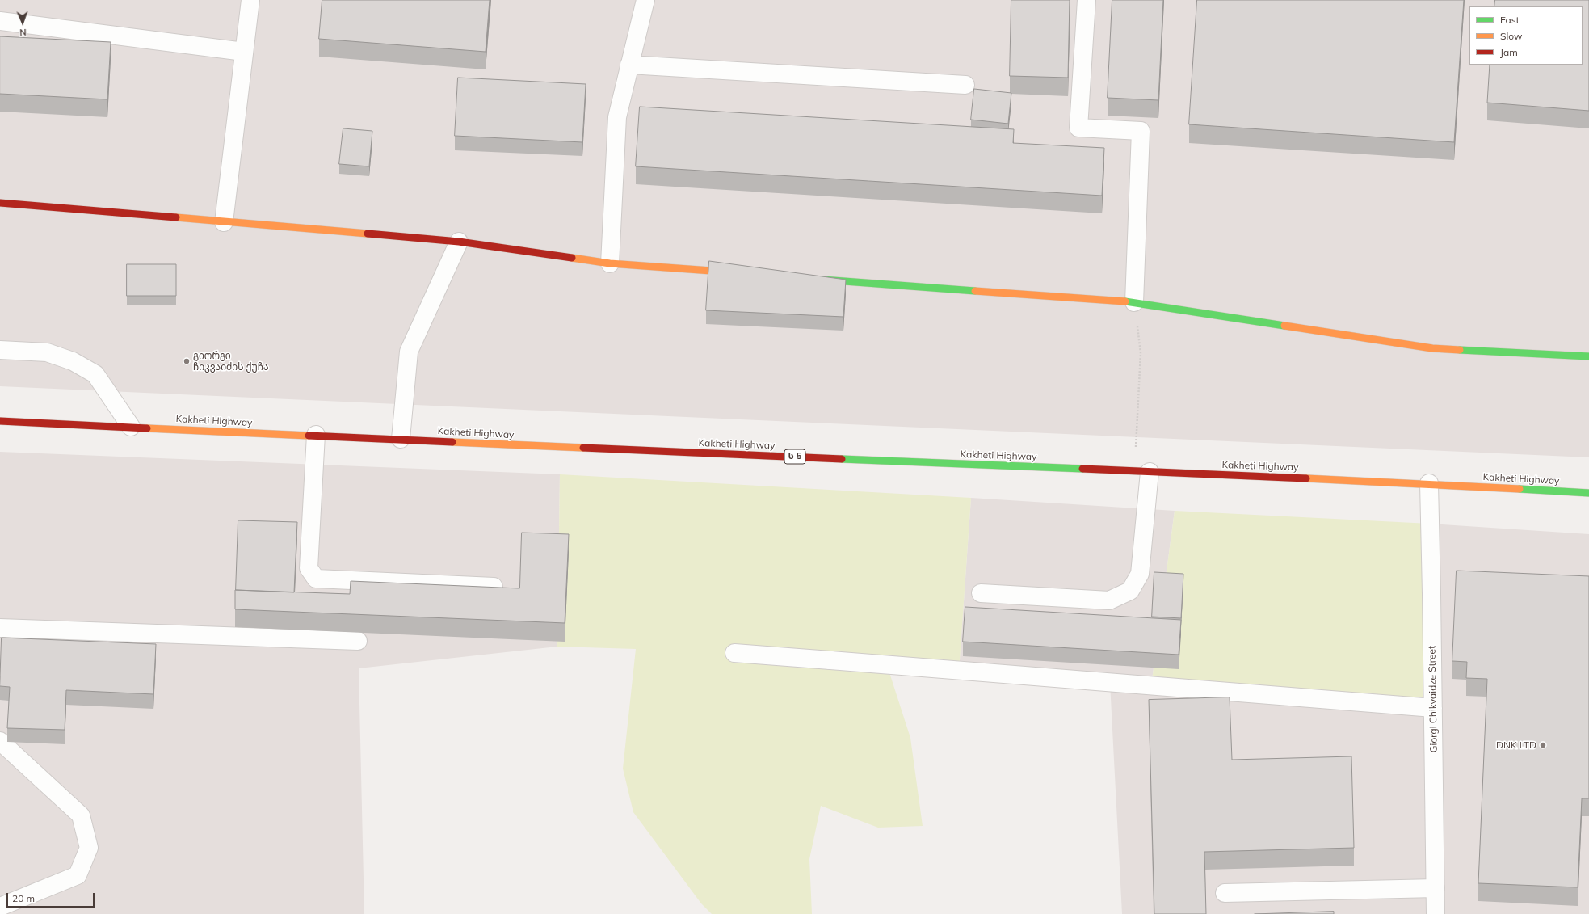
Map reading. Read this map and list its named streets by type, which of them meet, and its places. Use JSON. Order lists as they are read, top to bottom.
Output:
{
  "streets": {
    "main road": ["Kakheti Highway", "ს 5"],
    "street": ["Giorgi Chikvaidze Street"]
  },
  "crossings": [
    ["Kakheti Highway", "Giorgi Chikvaidze Street"]
  ],
  "places": ["გიორგი ჩიკვაიძის ქუჩა", "DNK LTD"],
  "legend": ["Fast", "Slow", "Jam"],
  "scale_bar": "20 m",
  "north": "bottom"
}
